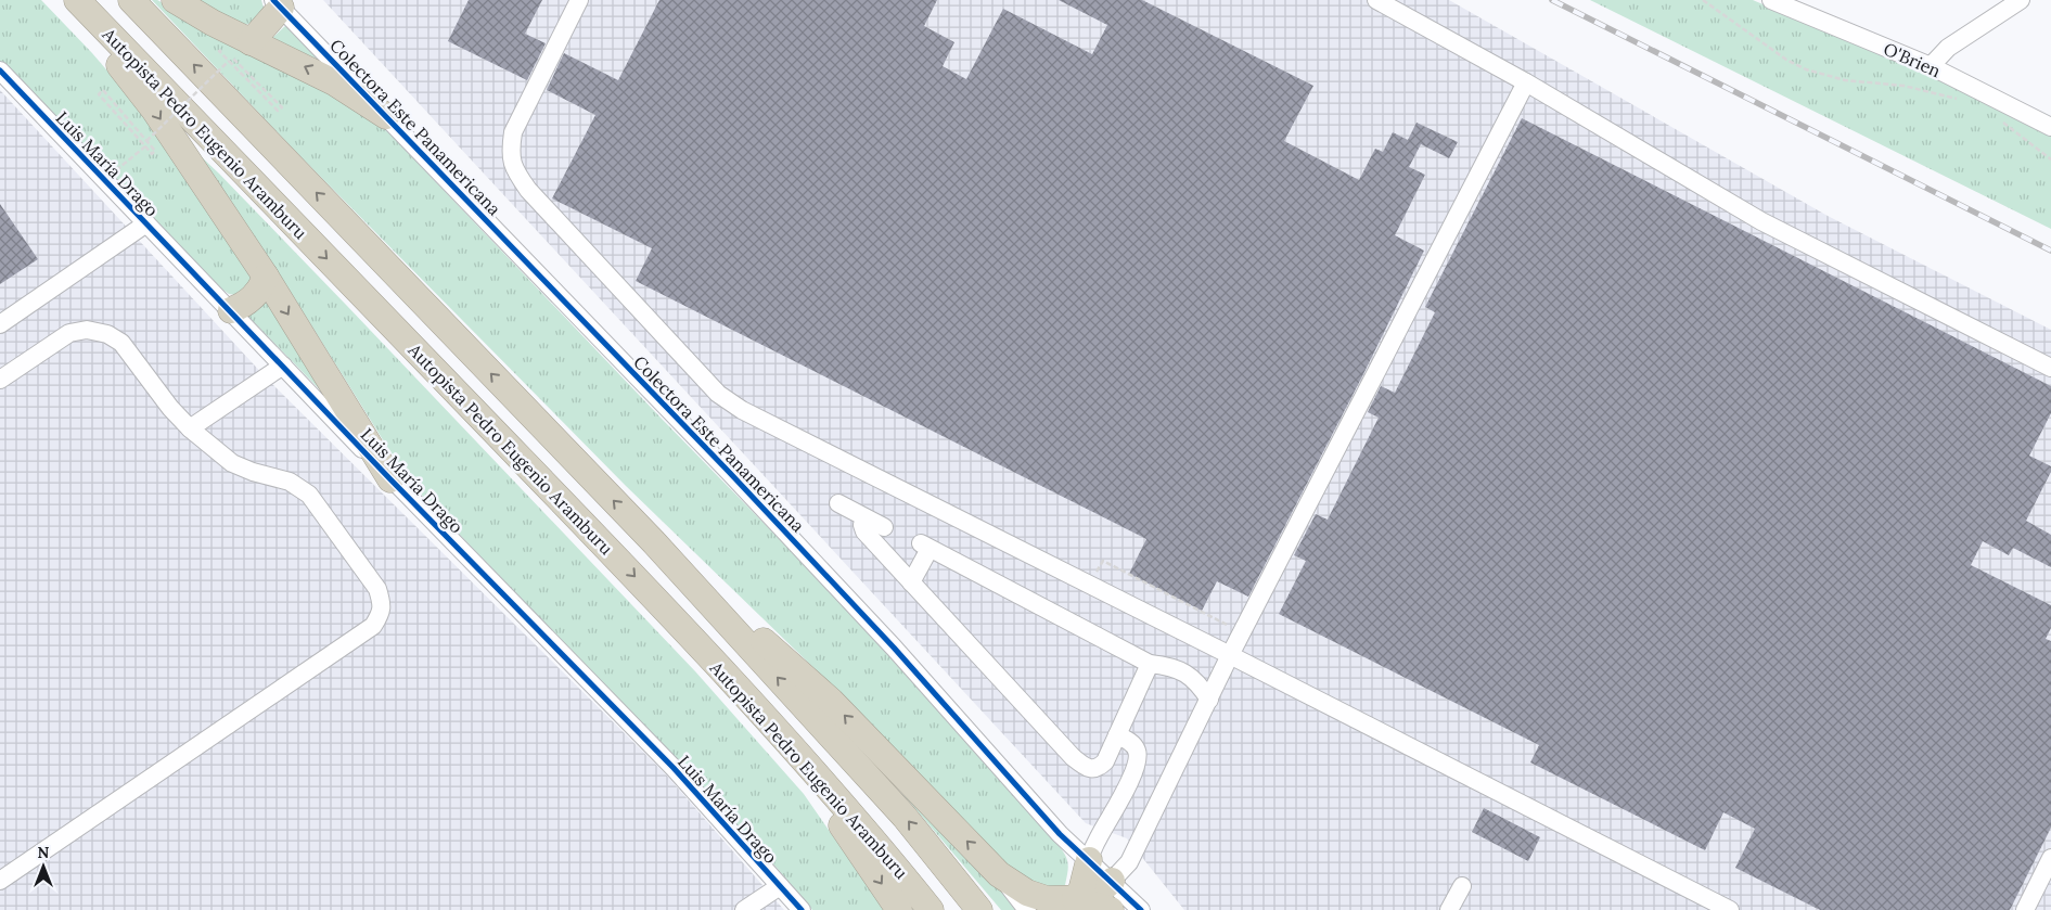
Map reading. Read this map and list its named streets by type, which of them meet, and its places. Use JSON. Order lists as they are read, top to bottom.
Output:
{
  "streets": {
    "highway": ["Autopista Pedro Eugenio Aramburu"],
    "street": ["O'Brien", "Colectora Este Panamericana", "Luis María Drago"]
  },
  "north": "top"
}
